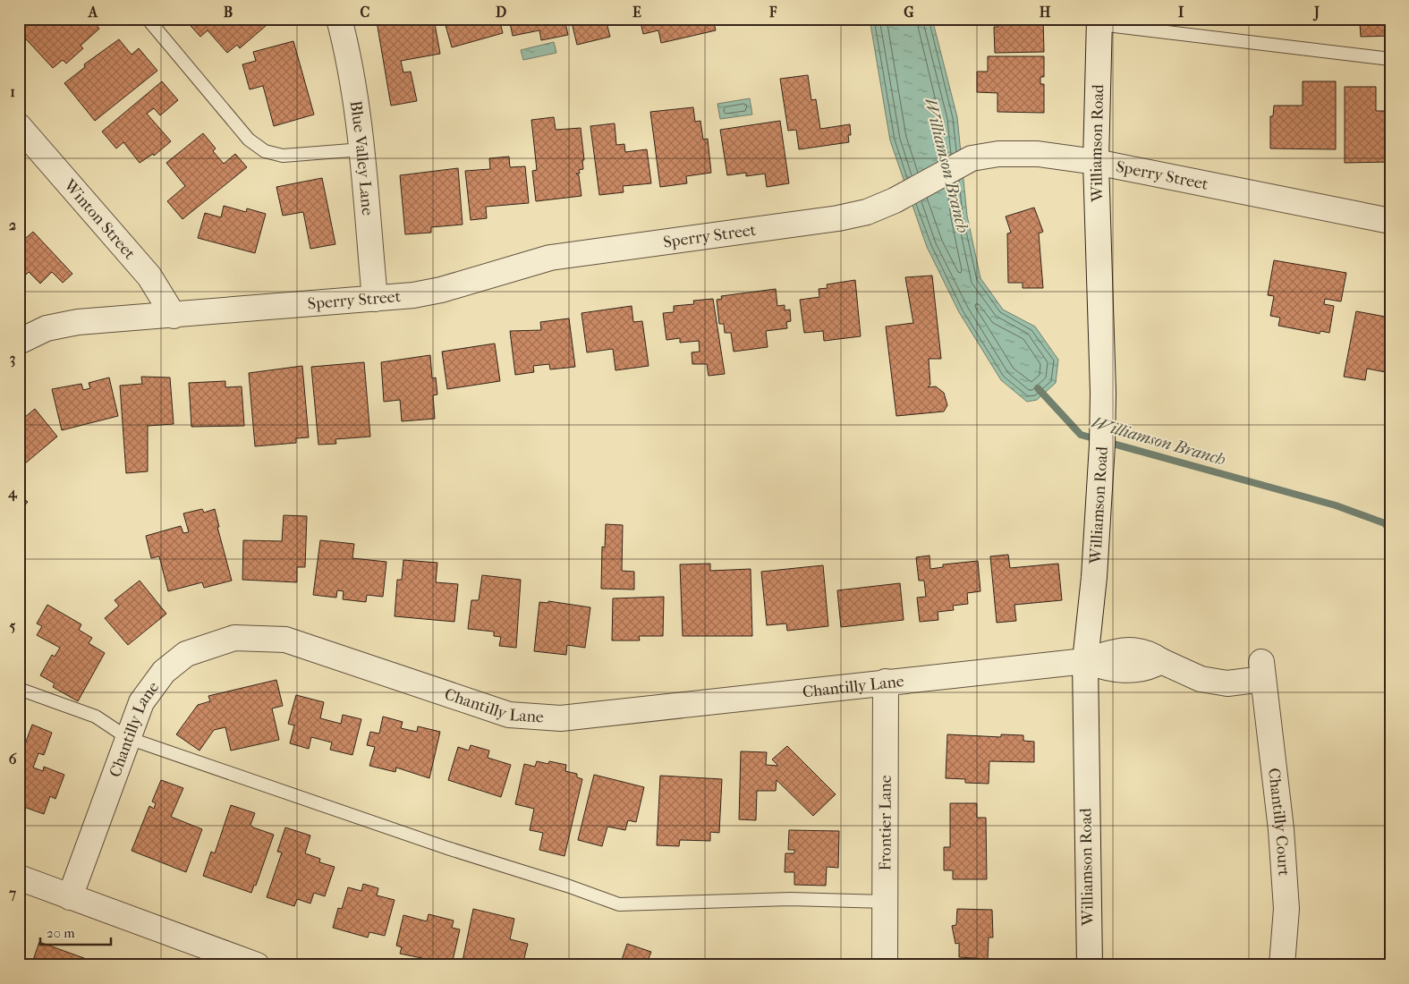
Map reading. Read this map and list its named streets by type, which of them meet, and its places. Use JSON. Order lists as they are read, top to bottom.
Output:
{
  "streets": {
    "street": [
      "Williamson Road",
      "Blue Valley Lane",
      "Sperry Street",
      "Winton Street",
      "Chantilly Lane",
      "Chantilly Court",
      "Frontier Lane"
    ]
  },
  "crossings": [
    ["Williamson Road", "Sperry Street"],
    ["Williamson Road", "Chantilly Lane"],
    ["Williamson Road", "Chantilly Court"],
    ["Blue Valley Lane", "Sperry Street"],
    ["Sperry Street", "Winton Street"],
    ["Chantilly Lane", "Chantilly Court"],
    ["Chantilly Lane", "Frontier Lane"]
  ],
  "water": ["Williamson Branch"],
  "scale_bar": "20 m",
  "grid": {
    "columns": [
      "A",
      "B",
      "C",
      "D",
      "E",
      "F",
      "G",
      "H",
      "I",
      "J"
    ],
    "rows": [
      "1",
      "2",
      "3",
      "4",
      "5",
      "6",
      "7"
    ]
  }
}
